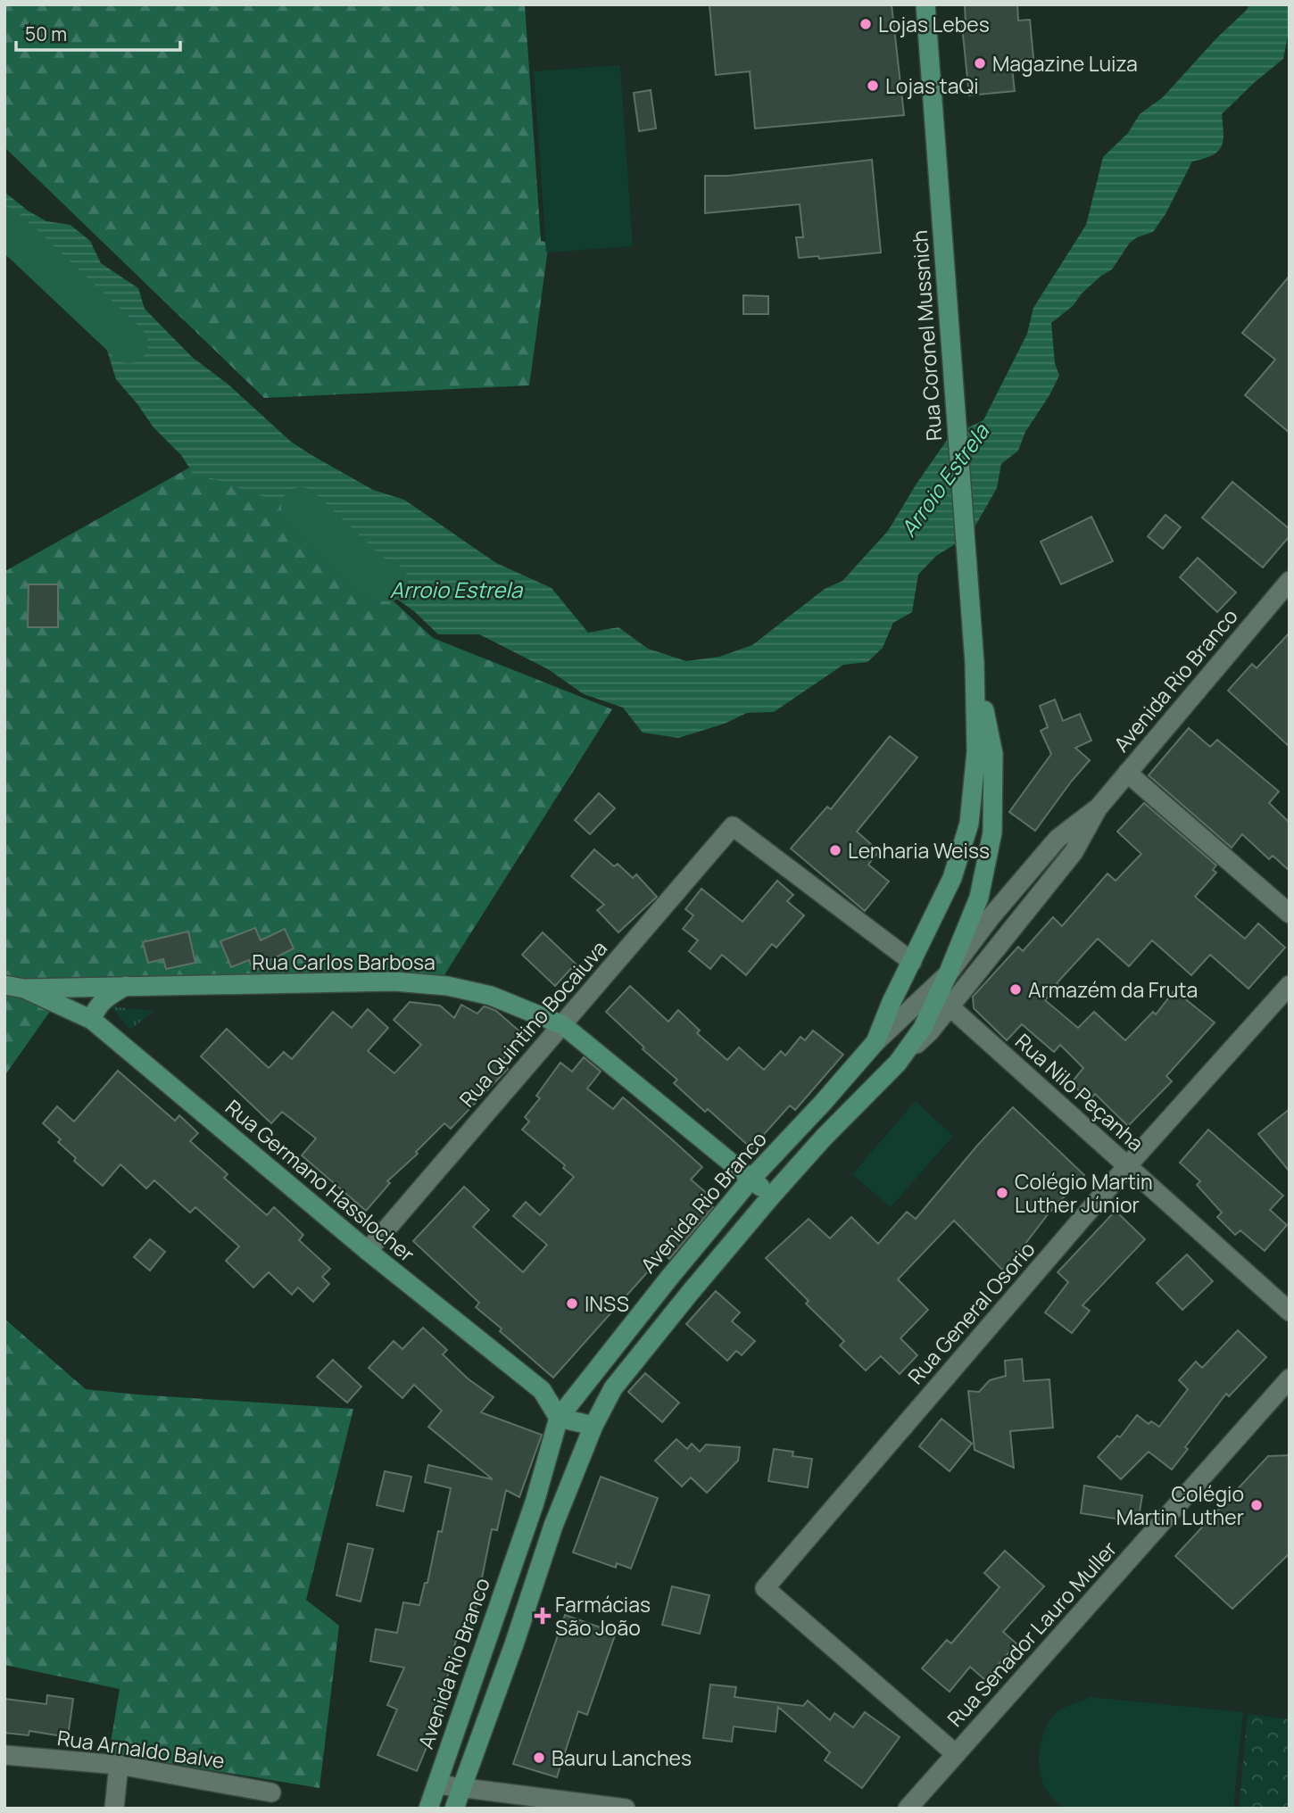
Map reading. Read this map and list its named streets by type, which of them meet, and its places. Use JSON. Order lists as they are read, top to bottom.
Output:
{
  "streets": {
    "main road": [
      "Rua Coronel Mussnich",
      "Avenida Rio Branco",
      "Rua Carlos Barbosa",
      "Rua Germano Hasslocher"
    ],
    "street": [
      "Rua Quintino Bocaiuva",
      "Rua Nilo Peçanha",
      "Rua General Osorio",
      "Rua Senador Lauro Muller",
      "Rua Arnaldo Balve"
    ]
  },
  "crossings": [
    ["Rua Coronel Mussnich", "Avenida Rio Branco"],
    ["Rua Coronel Mussnich", "Rua Quintino Bocaiuva"],
    ["Avenida Rio Branco", "Rua Carlos Barbosa"],
    ["Avenida Rio Branco", "Rua Nilo Peçanha"],
    ["Avenida Rio Branco", "Rua Germano Hasslocher"],
    ["Rua Carlos Barbosa", "Rua Quintino Bocaiuva"],
    ["Rua Carlos Barbosa", "Rua Germano Hasslocher"],
    ["Rua Quintino Bocaiuva", "Rua Germano Hasslocher"],
    ["Rua Nilo Peçanha", "Rua General Osorio"],
    ["Rua General Osorio", "Rua Senador Lauro Muller"]
  ],
  "water": ["Arroio Estrela"],
  "places": {
    "other": [
      "Lojas Lebes",
      "Magazine Luiza",
      "Lojas taQi",
      "Lenharia Weiss",
      "Armazém da Fruta",
      "Colégio Martin Luther Júnior",
      "INSS",
      "Colégio Martin Luther",
      "Bauru Lanches"
    ],
    "health": ["Farmácias São João"]
  },
  "scale_bar": "50 m"
}
